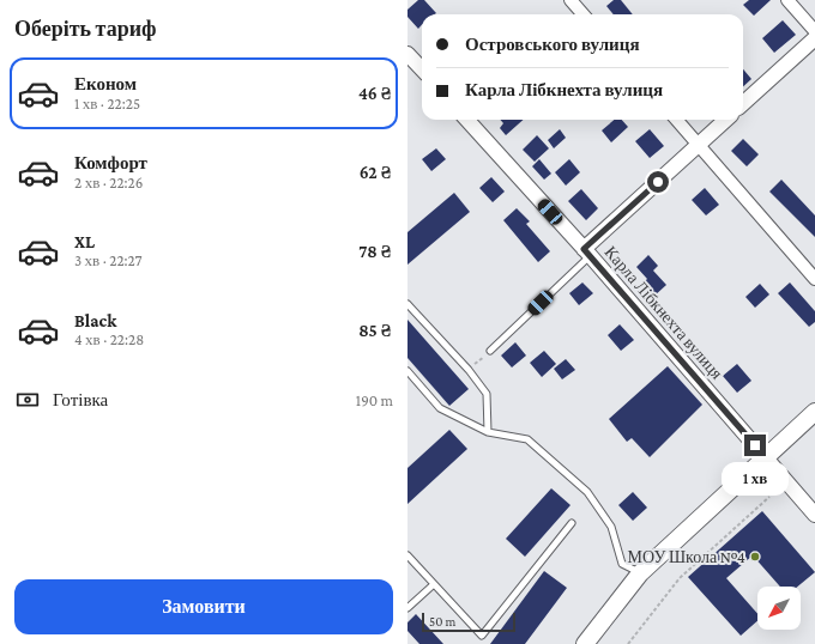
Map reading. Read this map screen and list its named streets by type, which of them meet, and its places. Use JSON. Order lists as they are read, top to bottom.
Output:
{
  "streets": {
    "street": ["Карла Лібкнехта вулиця"]
  },
  "places": ["МОУ Школа №4"],
  "scale_bar": "50 m",
  "north": "bottom left",
  "page": {
    "heading": "Оберіть тариф",
    "banner": ["Островського вулиця", "Карла Лібкнехта вулиця"],
    "list": [
      {
        "name": "Економ",
        "note": "1 хв · 22:25",
        "value": "46 ₴"
      },
      {
        "name": "Комфорт",
        "note": "2 хв · 22:26",
        "value": "62 ₴"
      },
      {
        "name": "XL",
        "note": "3 хв · 22:27",
        "value": "78 ₴"
      },
      {
        "name": "Black",
        "note": "4 хв · 22:28",
        "value": "85 ₴"
      }
    ],
    "pay": ["Готівка", "190 m"],
    "bubble": "1 хв",
    "buttons": "Замовити",
    "scale": "50 m"
  }
}
